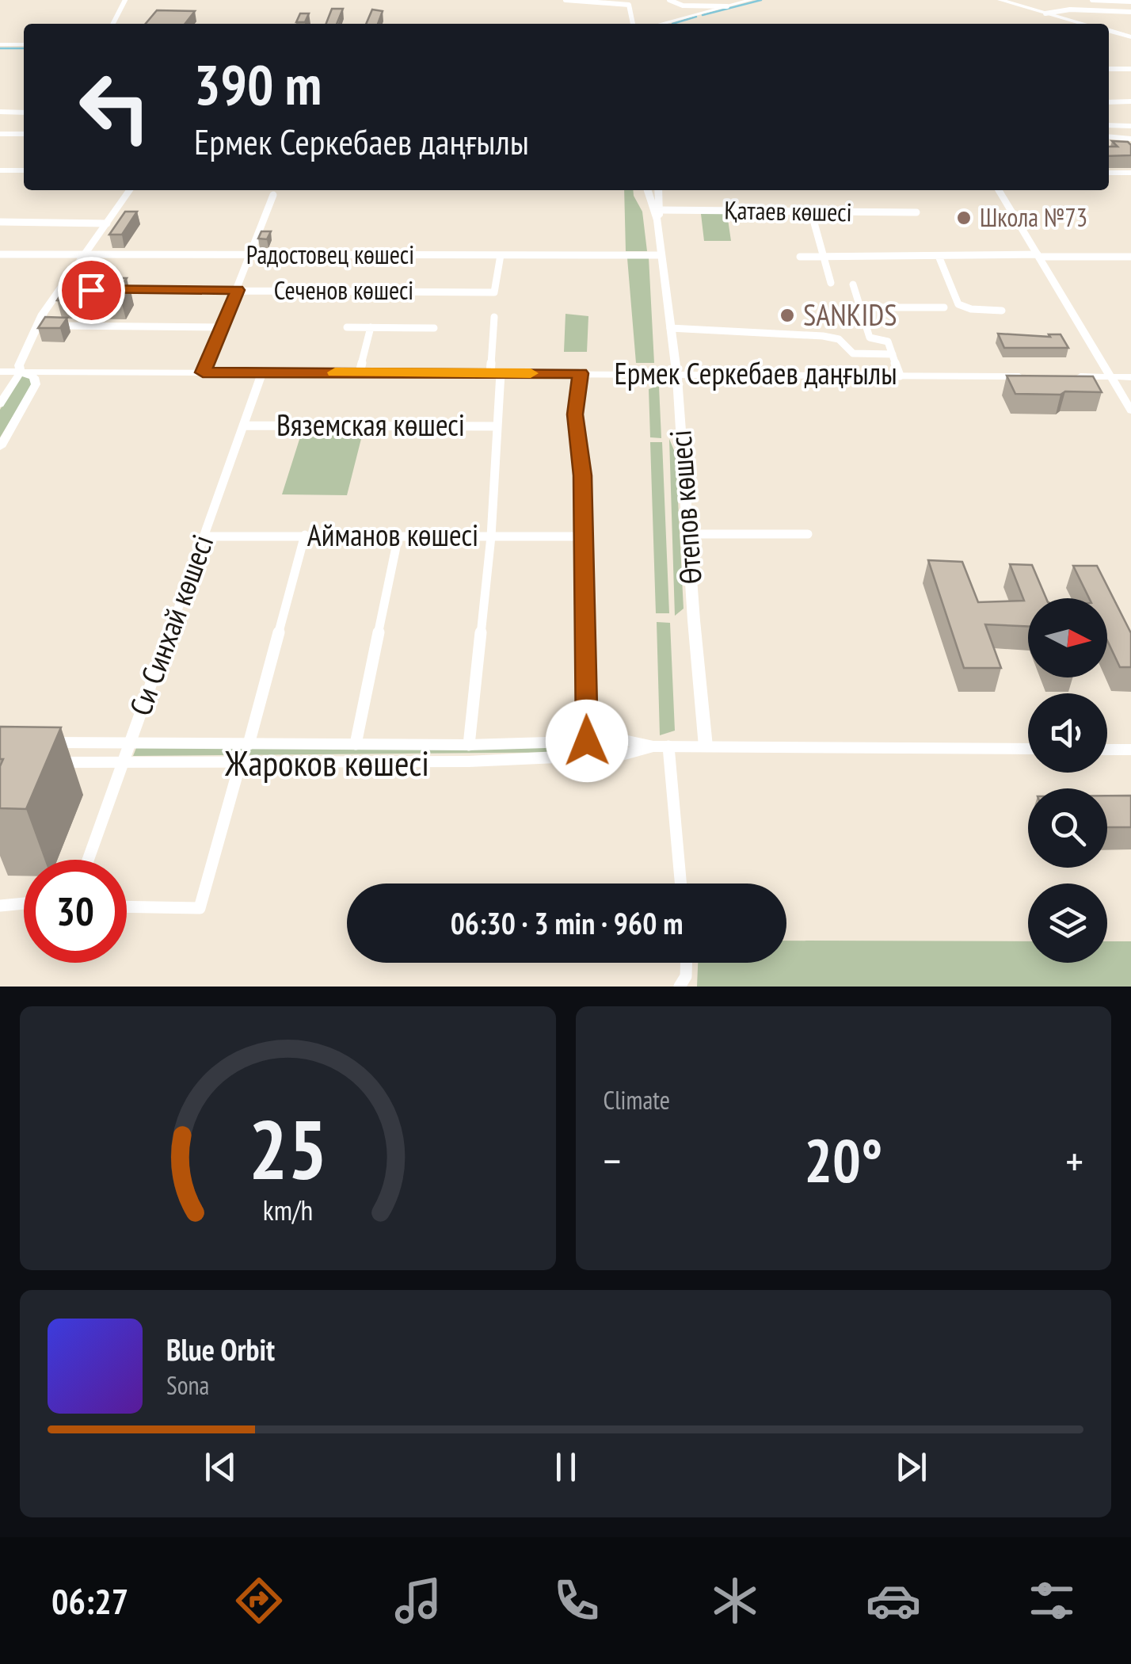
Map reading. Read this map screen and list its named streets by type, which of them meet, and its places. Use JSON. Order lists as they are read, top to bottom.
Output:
{
  "streets": {
    "main road": ["Жароков көшесі"],
    "street": [
      "Қатаев көшесі",
      "Радостовец көшесі",
      "Сеченов көшесі",
      "Ермек Серкебаев даңғылы",
      "Вяземская көшесі",
      "Өтепов көшесі",
      "Айманов көшесі",
      "Си Синхай көшесі"
    ]
  },
  "crossings": [
    ["Қатаев көшесі", "Өтепов көшесі"],
    ["Радостовец көшесі", "Сеченов көшесі"],
    ["Радостовец көшесі", "Өтепов көшесі"],
    ["Ермек Серкебаев даңғылы", "Өтепов көшесі"],
    ["Ермек Серкебаев даңғылы", "Си Синхай көшесі"],
    ["Вяземская көшесі", "Си Синхай көшесі"],
    ["Өтепов көшесі", "Жароков көшесі"],
    ["Айманов көшесі", "Си Синхай көшесі"],
    ["Си Синхай көшесі", "Жароков көшесі"]
  ],
  "places": ["Школа №73", "SANKIDS"],
  "north": "right",
  "page": {
    "turn": ["390 m", "Ермек Серкебаев даңғылы"],
    "limit": "30",
    "trip": "06:30 · 3 min · 960 m",
    "tile": "Climate",
    "heat": ["−", "20°", "+"],
    "song": ["Blue Orbit", "Sona"],
    "tabs": "06:27",
    "gauge": ["25", "km/h"]
  }
}
